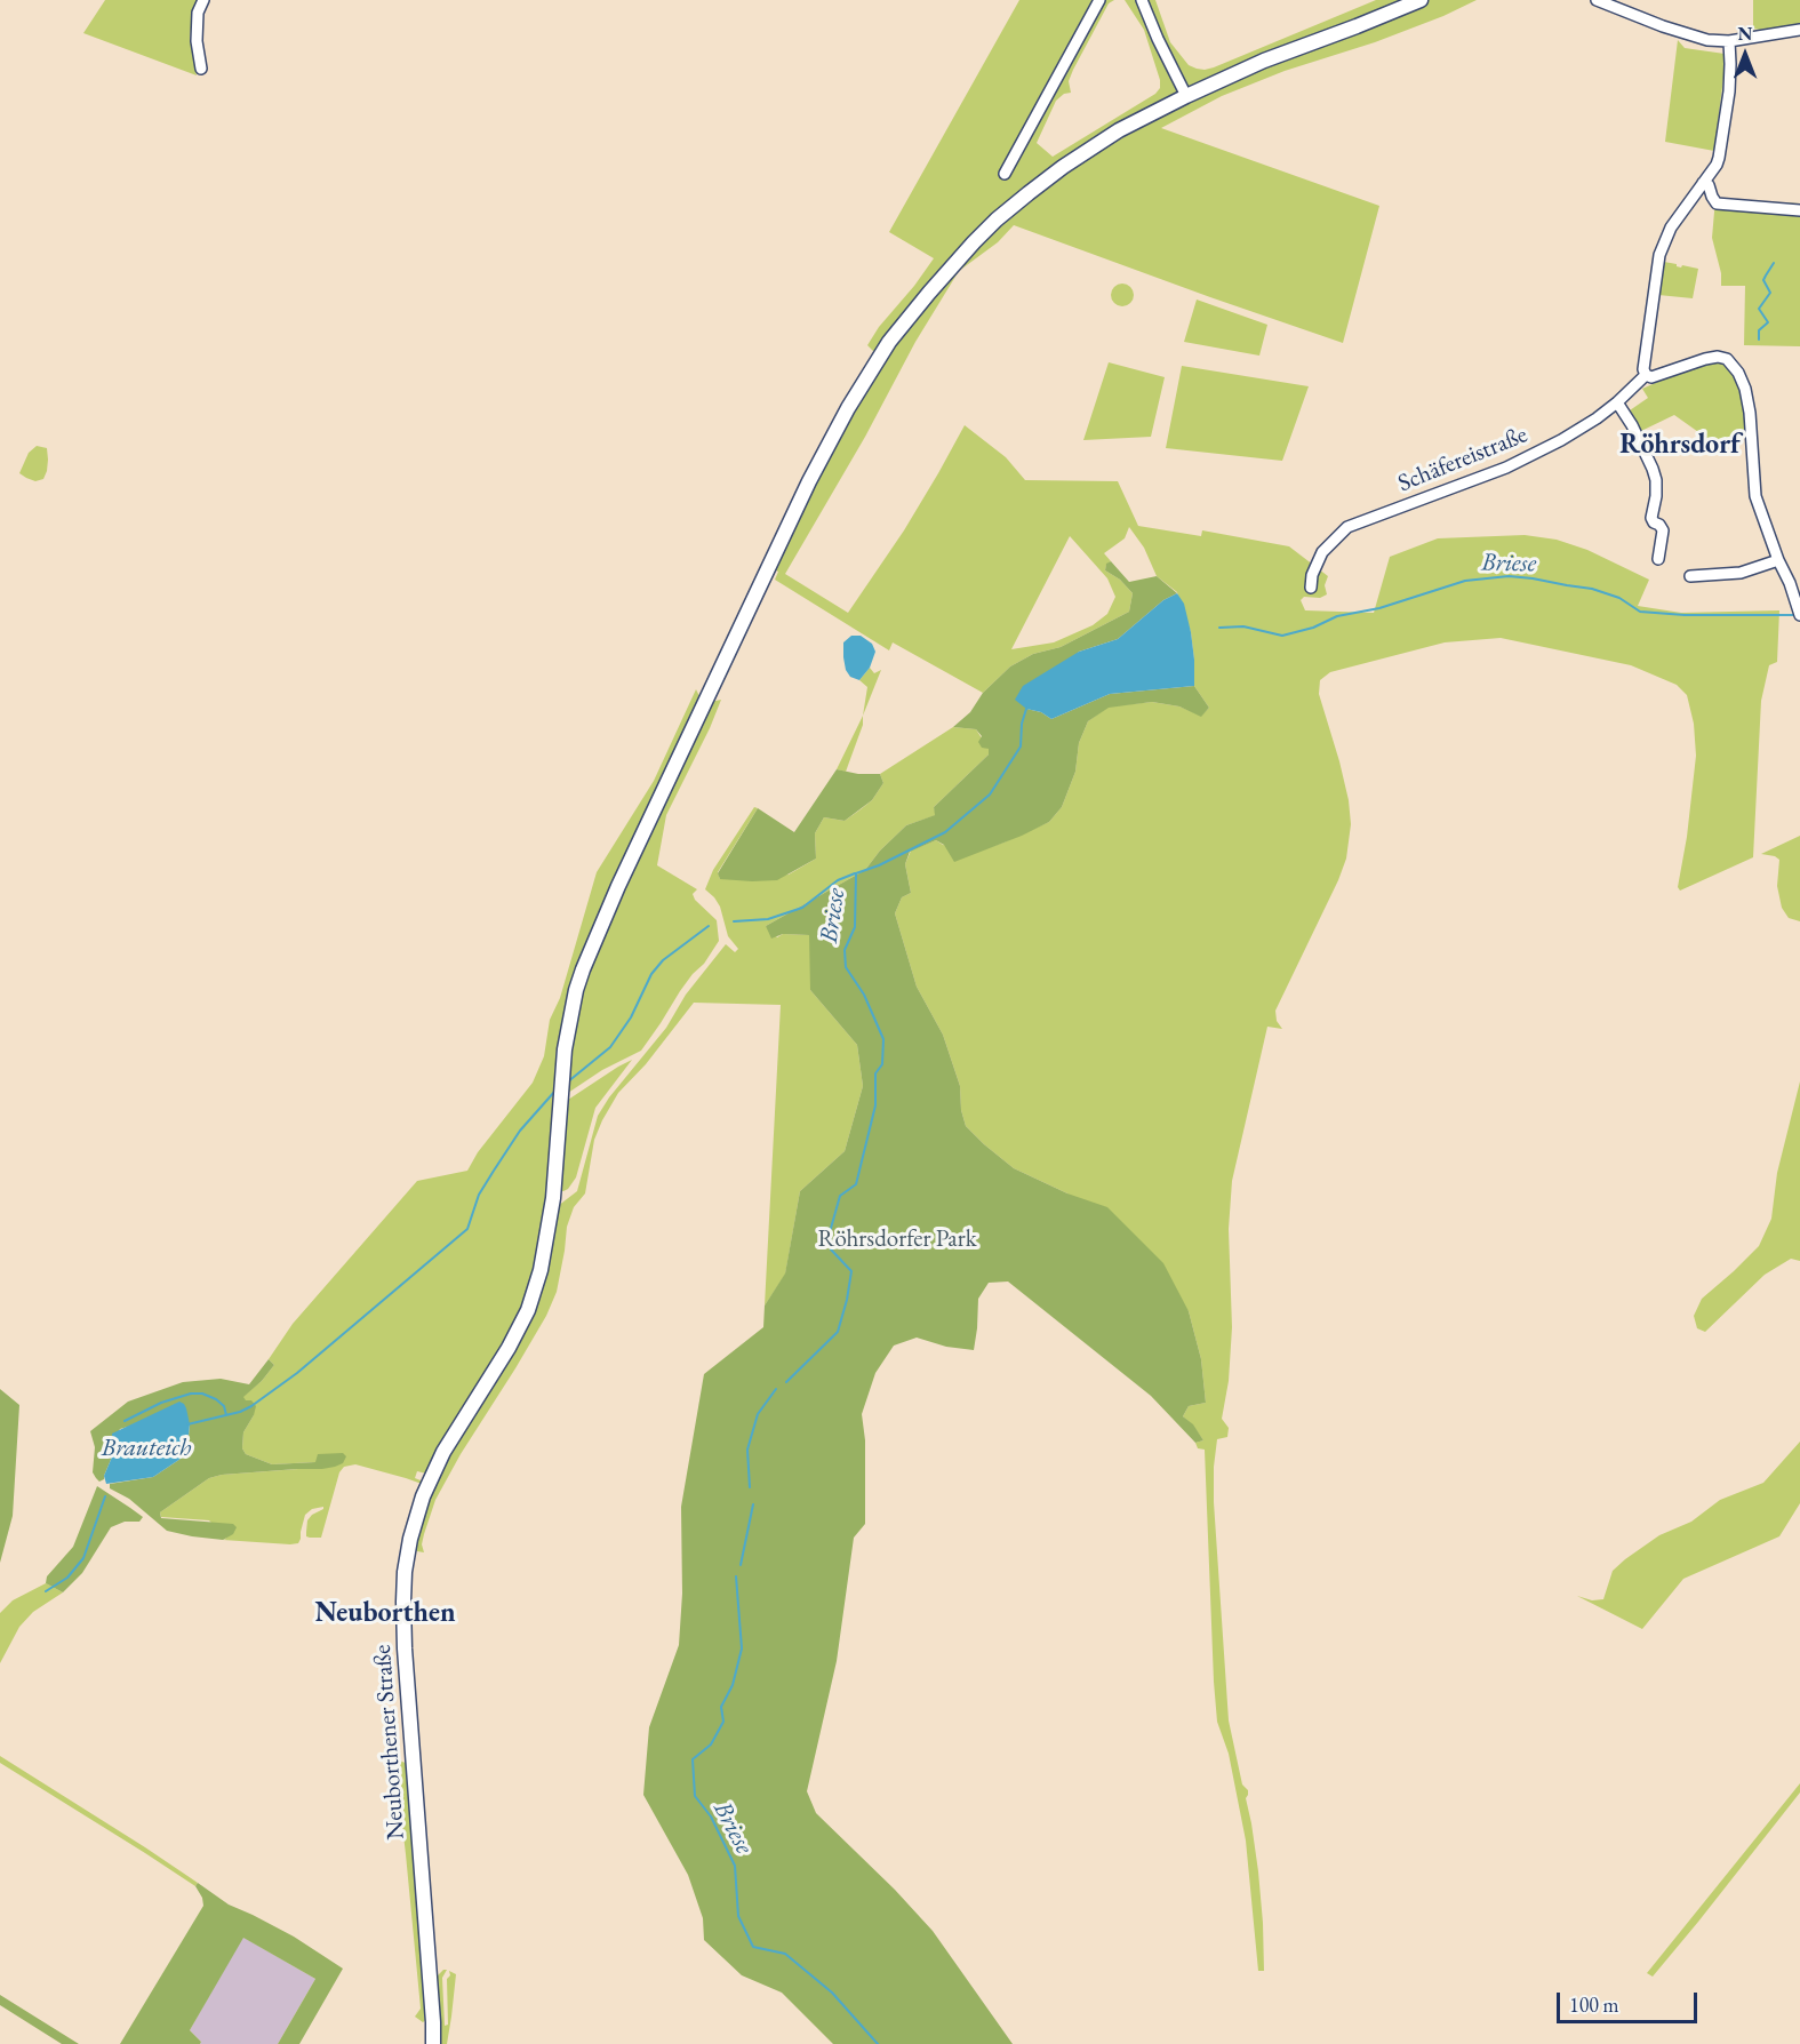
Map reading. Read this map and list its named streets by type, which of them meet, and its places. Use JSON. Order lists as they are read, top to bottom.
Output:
{
  "streets": {
    "main road": ["Neuborthener Straße"],
    "street": ["Schäfereistraße"]
  },
  "districts": ["Röhrsdorf", "Neuborthen"],
  "water": ["Briese", "Brauteich"],
  "parks": ["Röhrsdorfer Park"],
  "scale_bar": "100 m",
  "north": "top"
}
